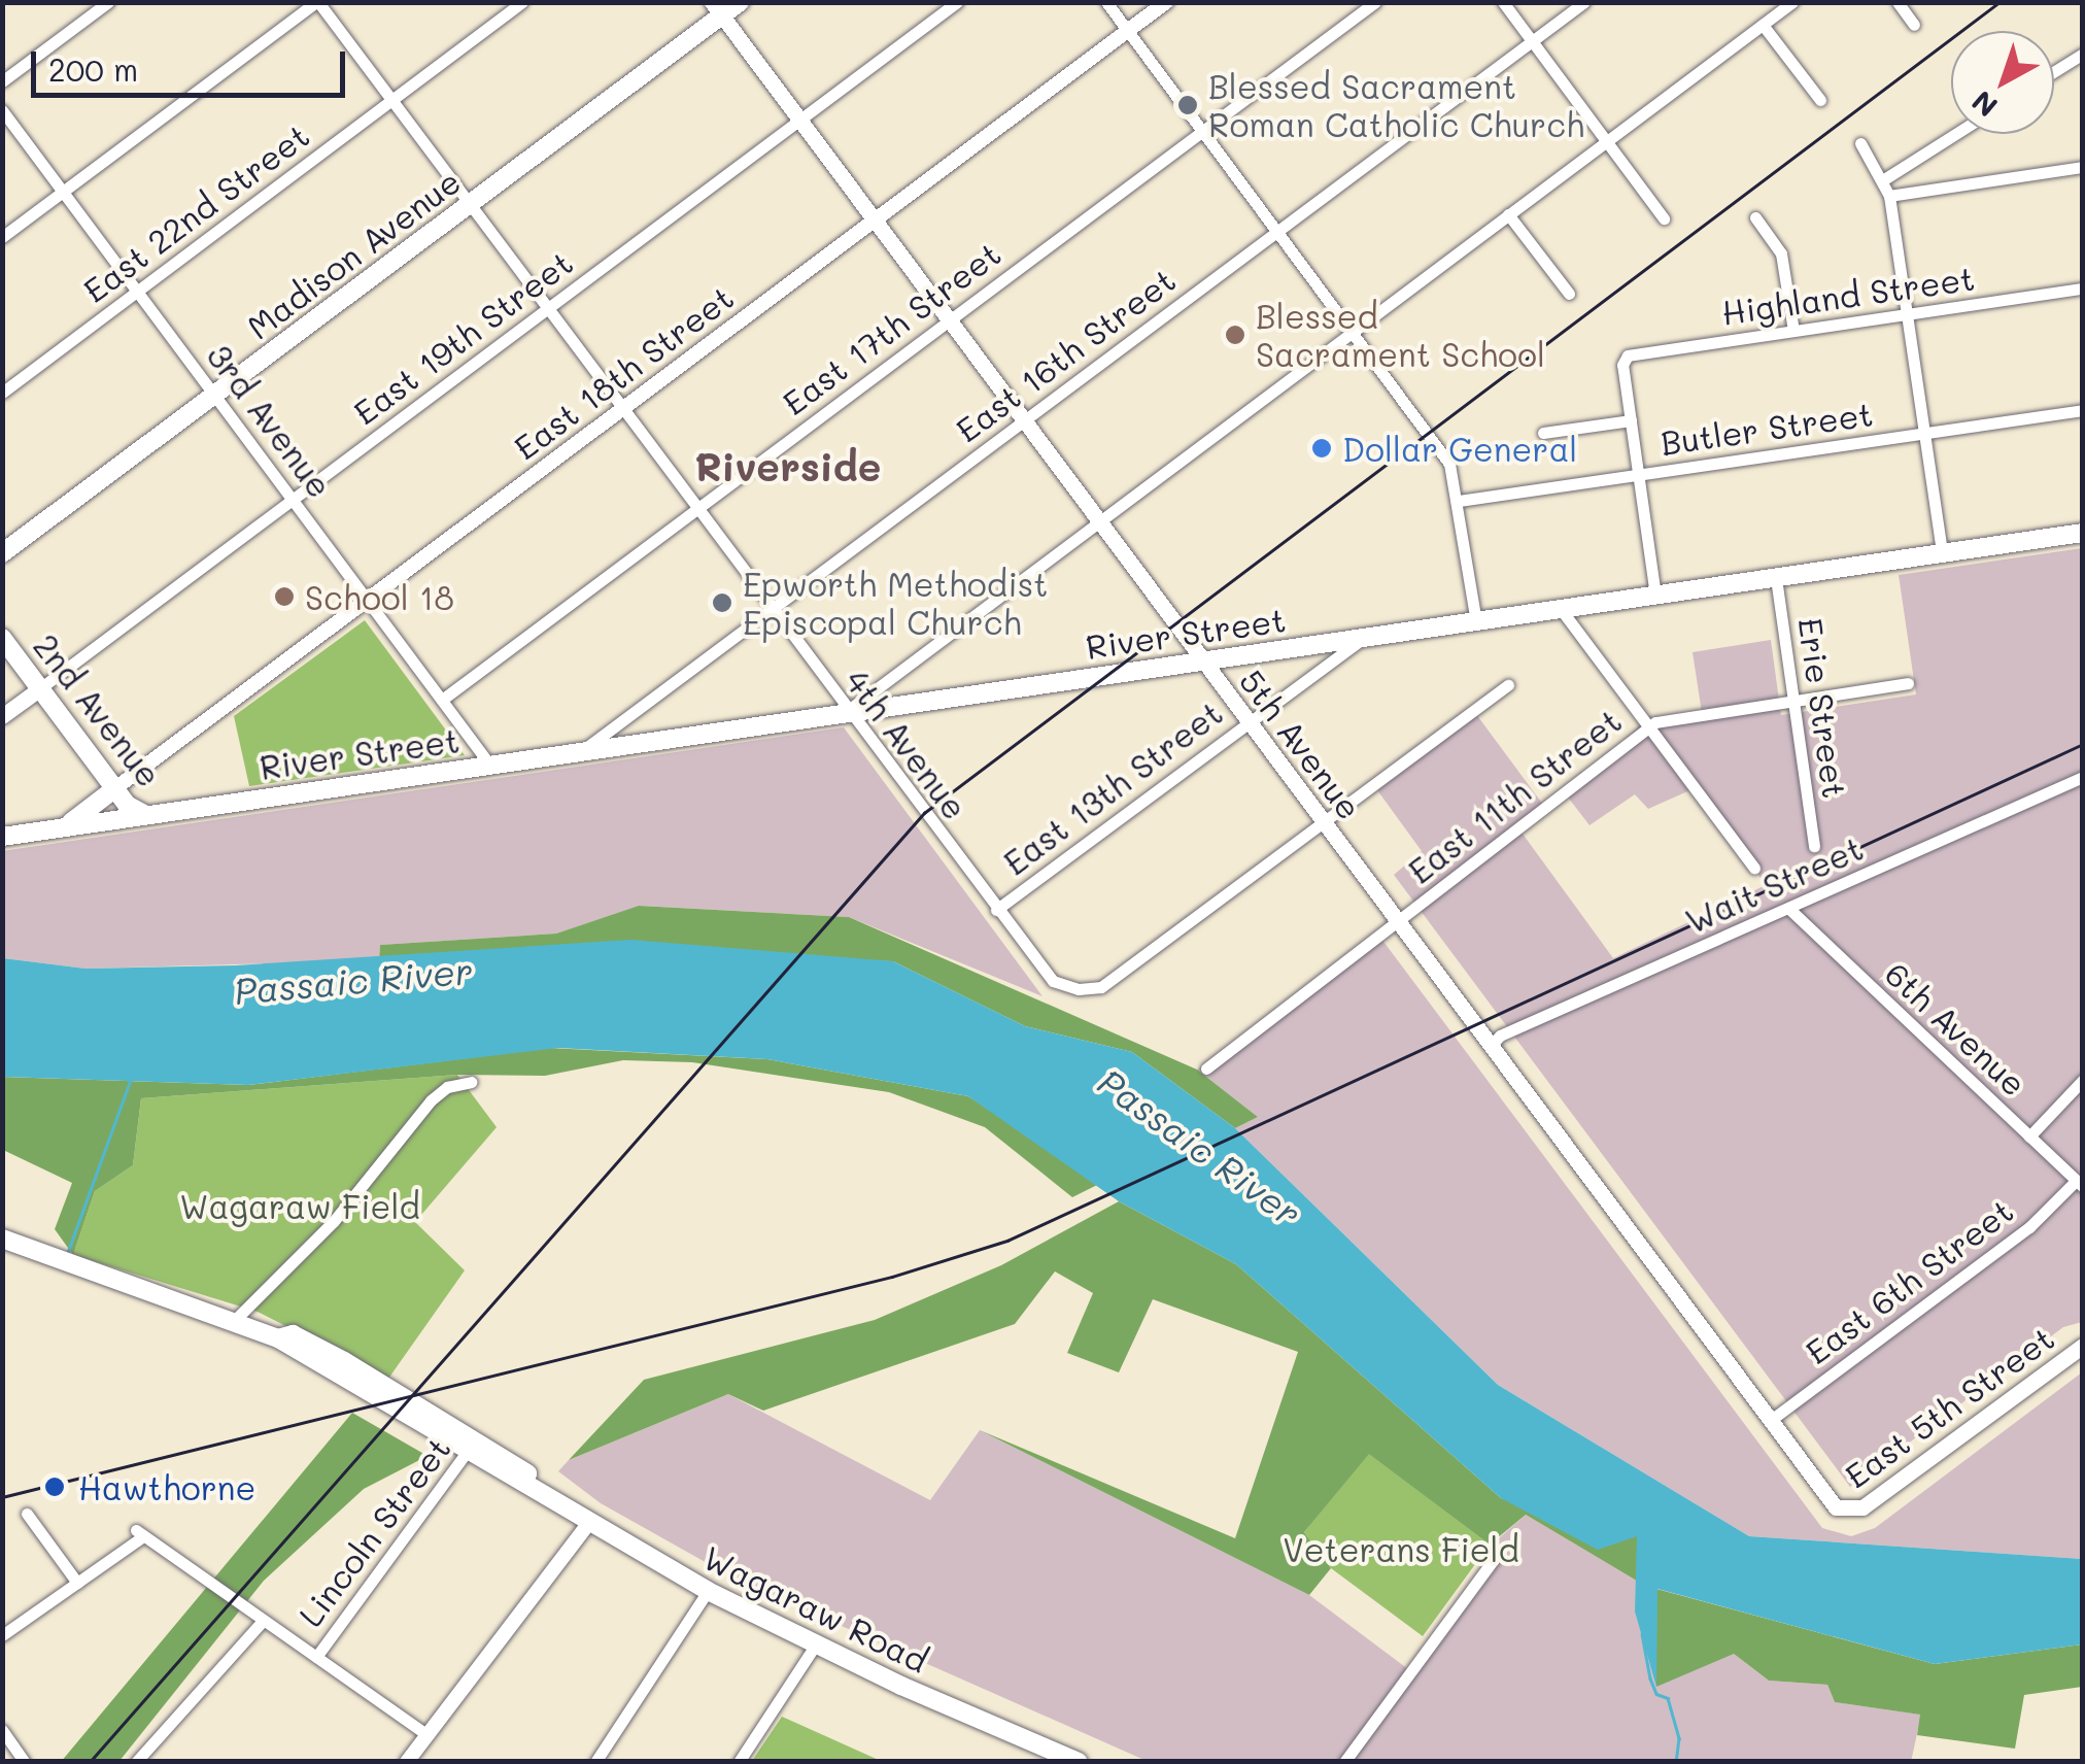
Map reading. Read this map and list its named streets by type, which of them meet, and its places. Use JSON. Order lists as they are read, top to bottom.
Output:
{
  "streets": {
    "main road": [
      "Madison Avenue",
      "East 19th Street",
      "River Street",
      "2nd Avenue",
      "5th Avenue",
      "East 5th Street",
      "Wagaraw Road"
    ],
    "street": [
      "East 22nd Street",
      "Highland Street",
      "East 17th Street",
      "East 16th Street",
      "East 18th Street",
      "3rd Avenue",
      "Butler Street",
      "Erie Street",
      "4th Avenue",
      "East 13th Street",
      "East 11th Street",
      "Wait Street",
      "6th Avenue",
      "East 6th Street",
      "Lincoln Street"
    ]
  },
  "crossings": [
    ["East 22nd Street", "3rd Avenue"],
    ["East 22nd Street", "4th Avenue"],
    ["Madison Avenue", "3rd Avenue"],
    ["Madison Avenue", "4th Avenue"],
    ["Madison Avenue", "5th Avenue"],
    ["East 17th Street", "3rd Avenue"],
    ["East 17th Street", "4th Avenue"],
    ["East 17th Street", "5th Avenue"],
    ["East 19th Street", "3rd Avenue"],
    ["East 19th Street", "2nd Avenue"],
    ["East 19th Street", "4th Avenue"],
    ["East 19th Street", "5th Avenue"],
    ["East 16th Street", "River Street"],
    ["East 16th Street", "4th Avenue"],
    ["East 16th Street", "5th Avenue"],
    ["East 18th Street", "3rd Avenue"],
    ["East 18th Street", "River Street"],
    ["East 18th Street", "2nd Avenue"],
    ["East 18th Street", "4th Avenue"],
    ["East 18th Street", "5th Avenue"],
    ["3rd Avenue", "River Street"],
    ["River Street", "Erie Street"],
    ["River Street", "2nd Avenue"],
    ["River Street", "4th Avenue"],
    ["River Street", "5th Avenue"],
    ["River Street", "East 13th Street"],
    ["Erie Street", "East 11th Street"],
    ["4th Avenue", "5th Avenue"],
    ["4th Avenue", "East 13th Street"],
    ["5th Avenue", "East 13th Street"],
    ["5th Avenue", "East 11th Street"],
    ["5th Avenue", "Wait Street"],
    ["5th Avenue", "East 6th Street"],
    ["5th Avenue", "East 5th Street"],
    ["Wait Street", "6th Avenue"],
    ["6th Avenue", "East 6th Street"],
    ["East 6th Street", "East 5th Street"],
    ["Lincoln Street", "Wagaraw Road"]
  ],
  "districts": ["Riverside"],
  "water": ["Passaic River"],
  "parks": ["Wagaraw Field", "Veterans Field"],
  "places": [
    "Blessed Sacrament Roman Catholic Church",
    "Blessed Sacrament School",
    "Dollar General",
    "School 18",
    "Epworth Methodist Episcopal Church",
    "Hawthorne"
  ],
  "scale_bar": "200 m",
  "north": "bottom left"
}
